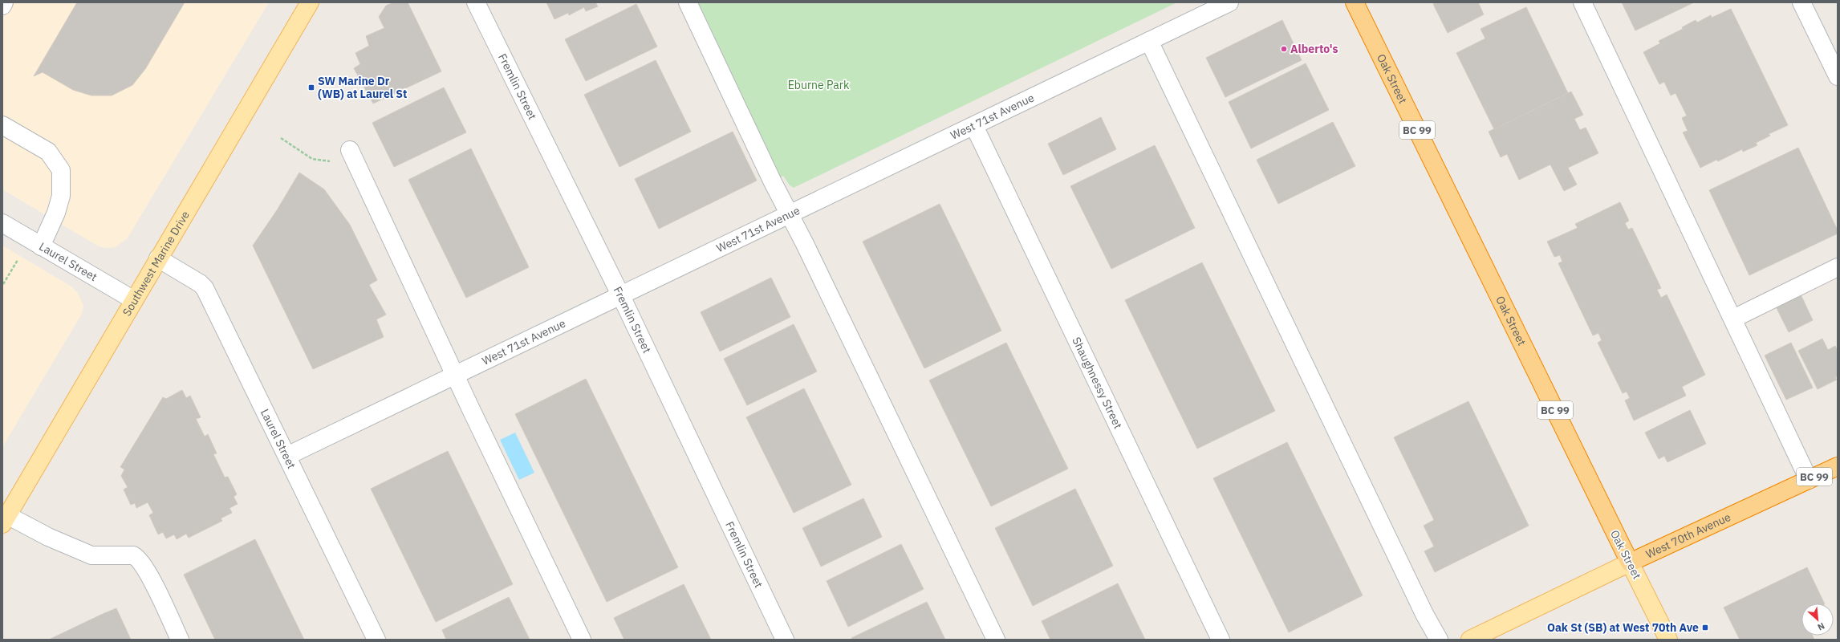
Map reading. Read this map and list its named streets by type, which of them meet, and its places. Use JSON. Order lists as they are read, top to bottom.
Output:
{
  "streets": {
    "highway": ["Oak Street", "BC 99", "West 70th Avenue"],
    "main road": ["Southwest Marine Drive"],
    "street": [
      "Fremlin Street",
      "West 71st Avenue",
      "Laurel Street",
      "Shaughnessy Street"
    ]
  },
  "crossings": [
    ["Oak Street", "West 70th Avenue"],
    ["Fremlin Street", "West 71st Avenue"],
    ["West 71st Avenue", "Laurel Street"],
    ["West 71st Avenue", "Shaughnessy Street"],
    ["Laurel Street", "Southwest Marine Drive"]
  ],
  "parks": ["Eburne Park"],
  "places": {
    "other": ["Alberto's"],
    "transit": ["SW Marine Dr (WB) at Laurel St", "Oak St (SB) at West 70th Ave"]
  },
  "north": "bottom right"
}
